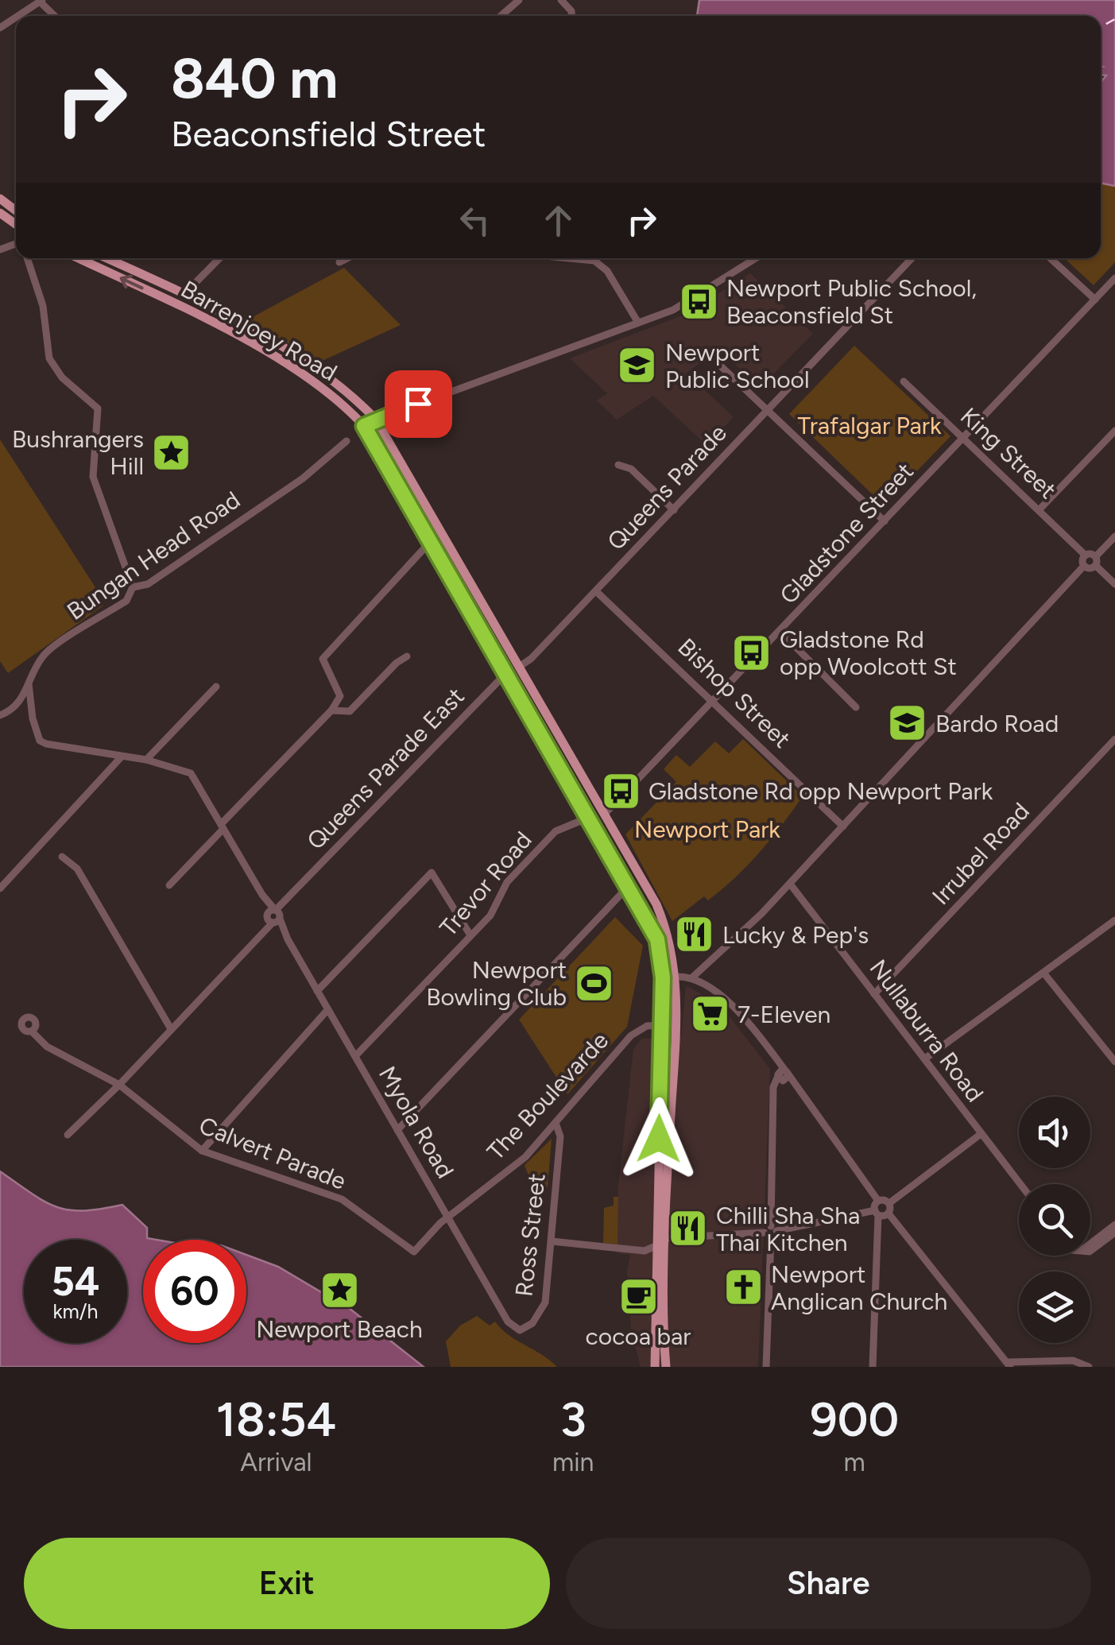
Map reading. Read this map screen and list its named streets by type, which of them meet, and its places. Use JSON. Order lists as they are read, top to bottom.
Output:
{
  "streets": {
    "main road": ["Barrenjoey Road", "Queens Parade"],
    "street": [
      "King Street",
      "Gladstone Street",
      "Bungan Head Road",
      "Bishop Street",
      "Queens Parade East",
      "Irrubel Road",
      "Trevor Road",
      "Nullaburra Road",
      "The Boulevarde",
      "Myola Road",
      "Calvert Parade",
      "Ross Street"
    ]
  },
  "crossings": [
    ["Barrenjoey Road", "Queens Parade"],
    ["Barrenjoey Road", "Gladstone Street"],
    ["Barrenjoey Road", "Queens Parade East"],
    ["Barrenjoey Road", "Trevor Road"],
    ["Barrenjoey Road", "The Boulevarde"],
    ["King Street", "Gladstone Street"],
    ["Queens Parade", "Bishop Street"],
    ["Queens Parade", "Queens Parade East"],
    ["Gladstone Street", "Bishop Street"],
    ["Bungan Head Road", "Myola Road"],
    ["Queens Parade East", "Myola Road"],
    ["Queens Parade East", "Calvert Parade"],
    ["Irrubel Road", "Nullaburra Road"],
    ["Trevor Road", "Myola Road"],
    ["The Boulevarde", "Myola Road"],
    ["The Boulevarde", "Calvert Parade"],
    ["The Boulevarde", "Ross Street"],
    ["Myola Road", "Calvert Parade"],
    ["Myola Road", "Ross Street"]
  ],
  "parks": ["Trafalgar Park", "Newport Park"],
  "places": {
    "bus stop": ["Newport Public School, Beaconsfield St", "Gladstone Rd opp Woolcott St", "Gladstone Rd opp Newport Park"],
    "school or university": ["Newport Public School", "Bardo Road"],
    "place": ["Bushrangers Hill", "Newport Beach"],
    "restaurant": ["Lucky & Pep's", "Chilli Sha Sha Thai Kitchen"],
    "sports": ["Newport Bowling Club"],
    "supermarket": ["7-Eleven"],
    "church": ["Newport Anglican Church"],
    "cafe": ["cocoa bar"]
  },
  "page": {
    "turn": ["840 m", "Beaconsfield Street"],
    "speed": "54 km/h",
    "limit": "60",
    "eta": [
      "18:54",
      "Arrival",
      "3",
      "min",
      "900",
      "m"
    ],
    "buttons": ["Exit", "Share"]
  }
}
